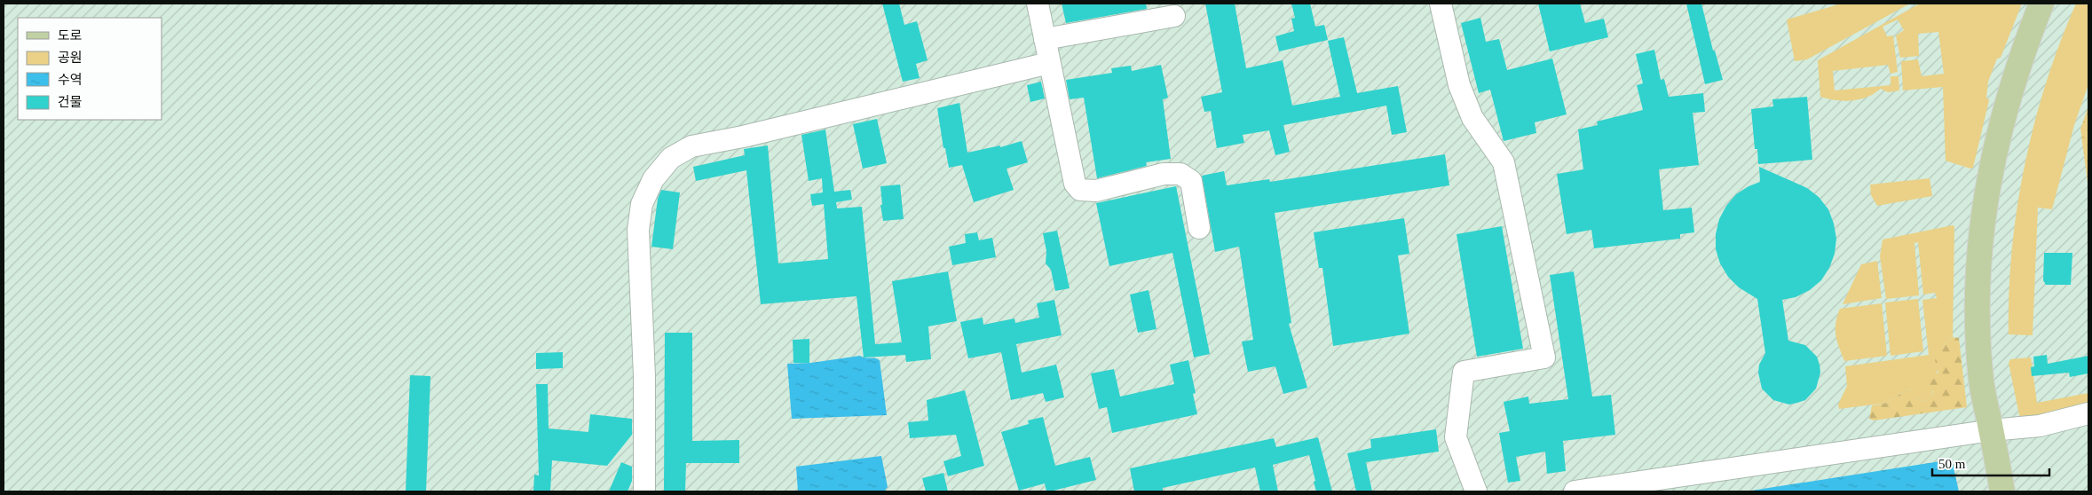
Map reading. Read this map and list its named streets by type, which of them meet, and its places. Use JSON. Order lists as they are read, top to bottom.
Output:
{
  "legend": [
    "도로",
    "공원",
    "수역",
    "건물"
  ],
  "scale_bar": "50 m"
}
